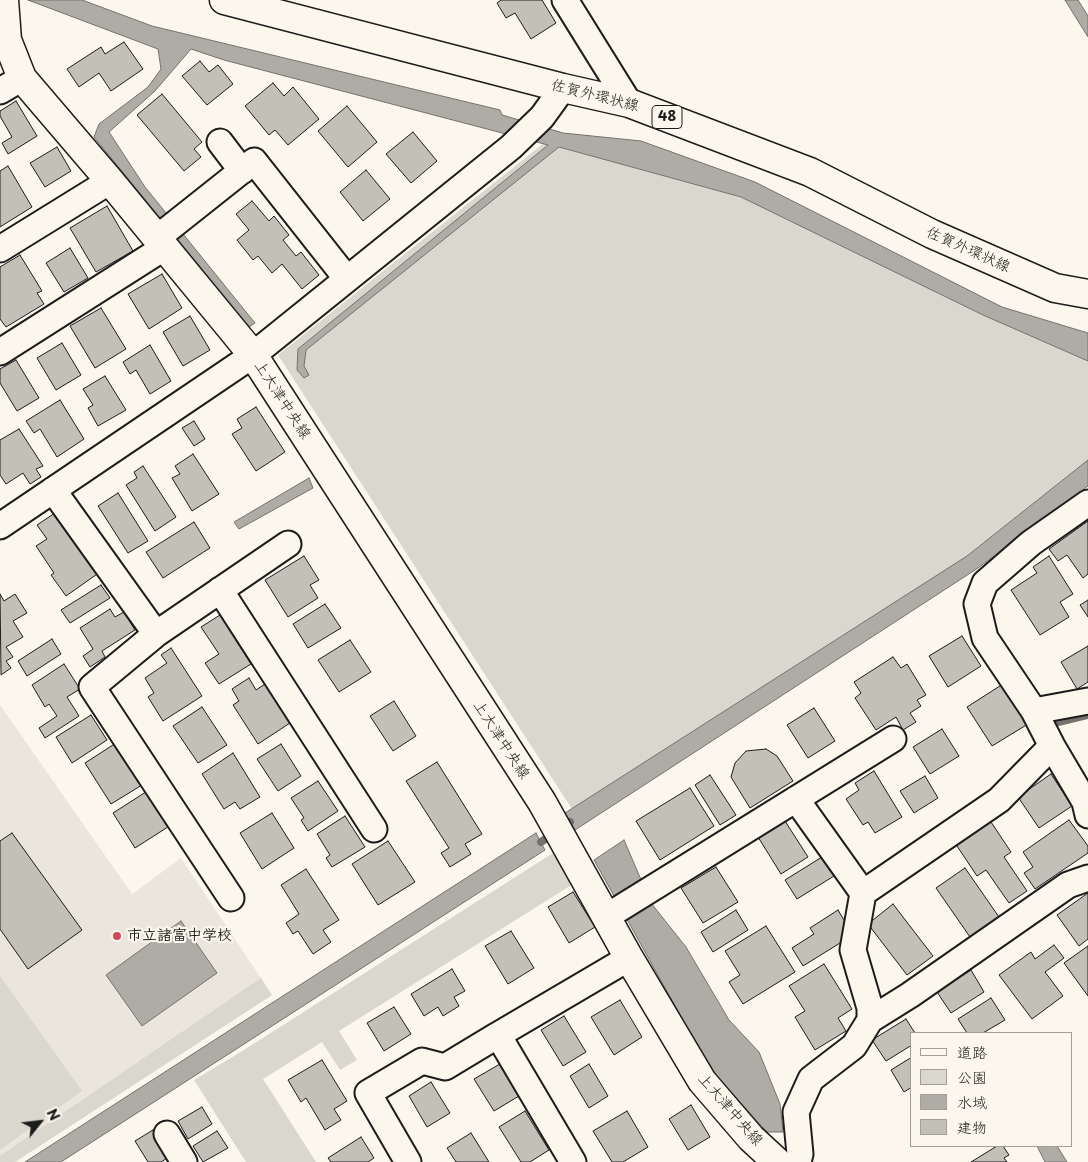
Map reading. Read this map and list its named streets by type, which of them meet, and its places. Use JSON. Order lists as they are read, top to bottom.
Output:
{
  "streets": {
    "street": ["佐賀外環状線", "48", "上大津中央線"]
  },
  "places": ["市立諸富中学校"],
  "legend": [
    "道路",
    "公園",
    "水域",
    "建物"
  ],
  "north": "top right"
}
